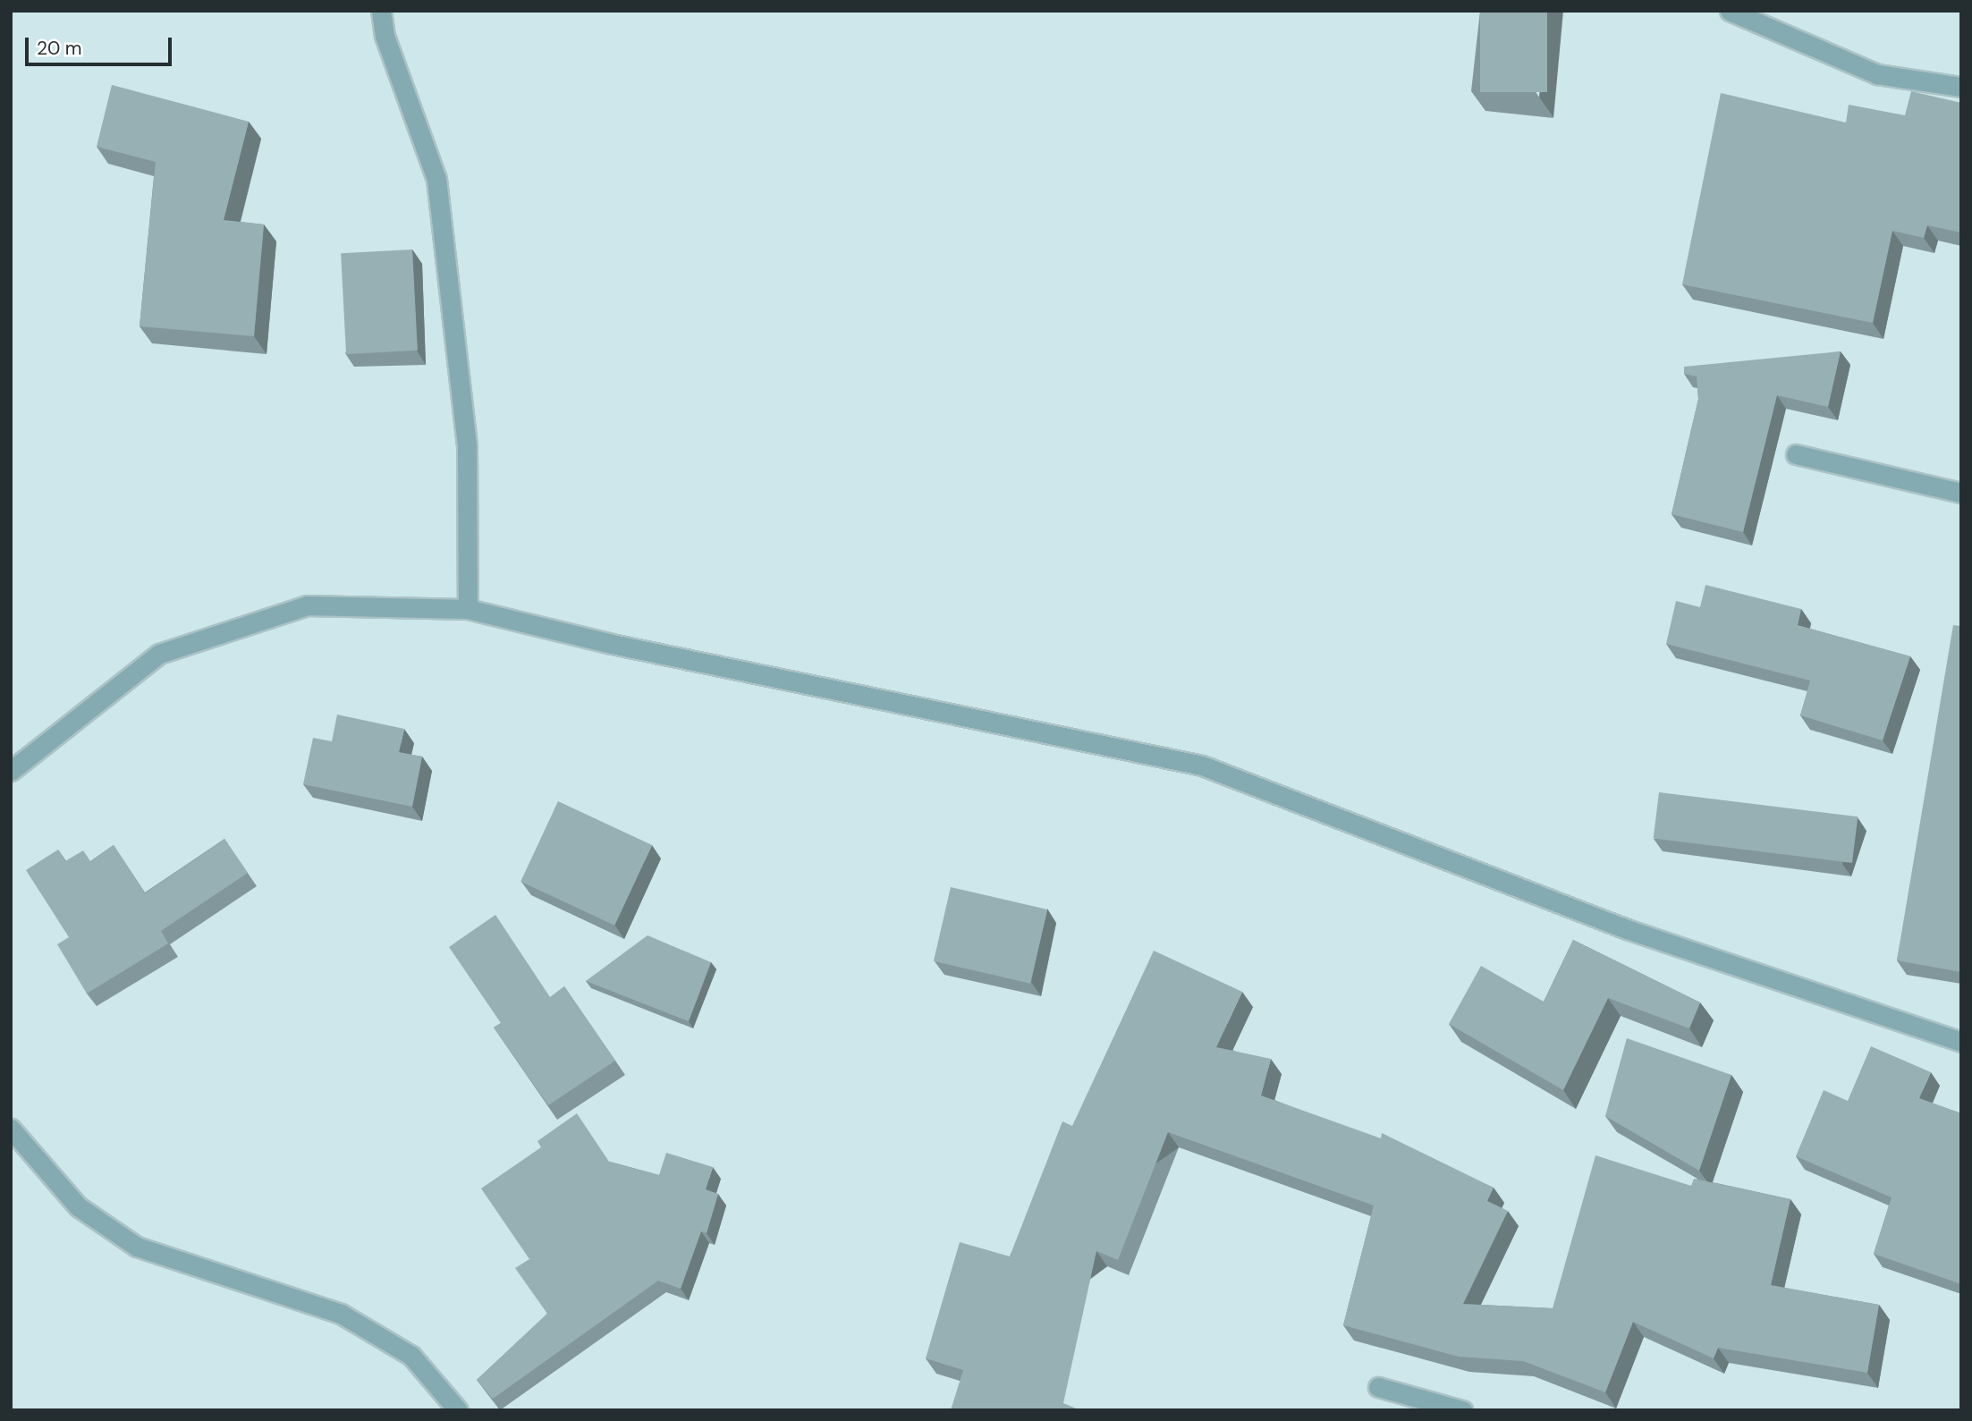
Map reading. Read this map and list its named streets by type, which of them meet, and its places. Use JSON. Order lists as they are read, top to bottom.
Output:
{
  "scale_bar": "20 m"
}
